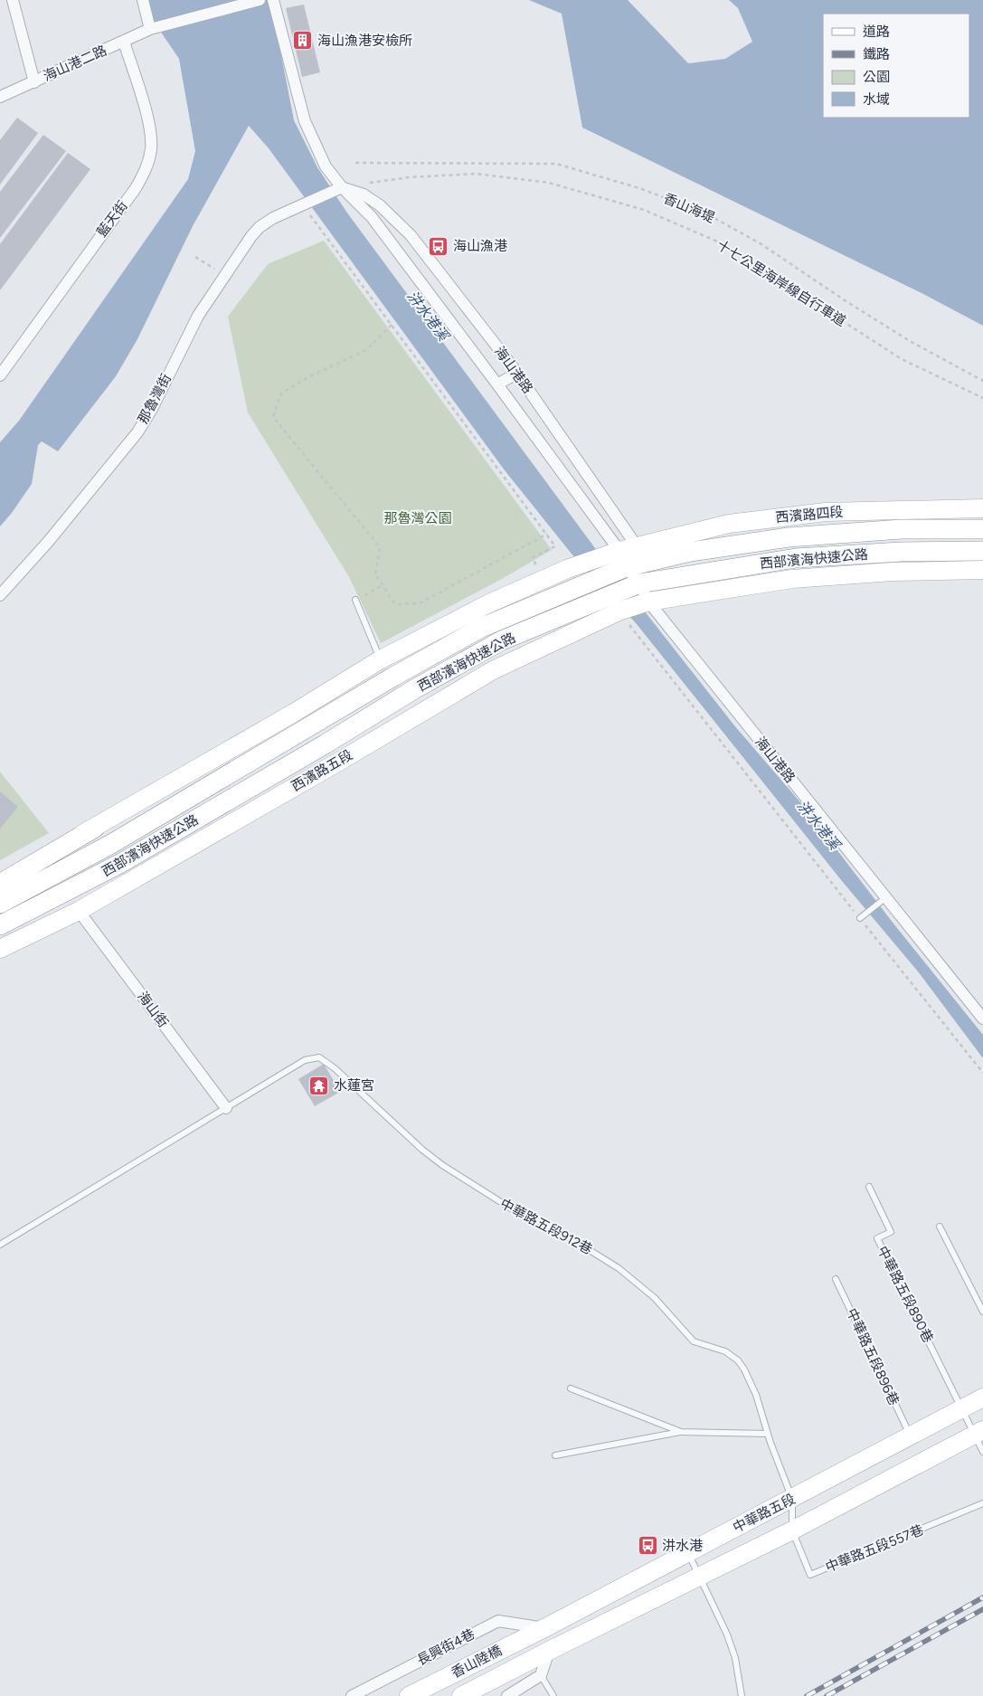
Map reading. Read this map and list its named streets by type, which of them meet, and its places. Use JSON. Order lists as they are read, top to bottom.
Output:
{
  "streets": {
    "highway": ["西部濱海快速公路"],
    "main road": [
      "西濱路四段",
      "西濱路五段",
      "中華路五段",
      "香山陸橋"
    ],
    "street": [
      "海山港二路",
      "藍天街",
      "海山港路",
      "那魯灣街",
      "海山街",
      "長興街4巷"
    ],
    "lane": [
      "中華路五段912巷",
      "中華路五段890巷",
      "中華路五段896巷",
      "中華路五段557巷"
    ],
    "path": ["香山海堤", "十七公里海岸線自行車道"]
  },
  "crossings": [
    ["海山港二路", "藍天街"],
    ["海山港路", "那魯灣街"],
    ["海山港路", "西濱路四段"],
    ["海山港路", "西部濱海快速公路"],
    ["海山港路", "西濱路五段"],
    ["西濱路四段", "西部濱海快速公路"],
    ["西濱路五段", "海山街"],
    ["海山街", "中華路五段912巷"],
    ["中華路五段912巷", "中華路五段"],
    ["中華路五段912巷", "中華路五段557巷"],
    ["中華路五段890巷", "中華路五段"],
    ["中華路五段896巷", "中華路五段"],
    ["中華路五段", "中華路五段557巷"],
    ["中華路五段", "長興街4巷"],
    ["中華路五段", "香山陸橋"],
    ["長興街4巷", "香山陸橋"]
  ],
  "water": ["汫水港溪"],
  "parks": ["那魯灣公園"],
  "places": {
    "building": ["海山漁港安檢所"],
    "bus stop": ["海山漁港", "汫水港"],
    "temple": ["水蓮宮"]
  },
  "legend": [
    "道路",
    "鐵路",
    "公園",
    "水域"
  ]
}
